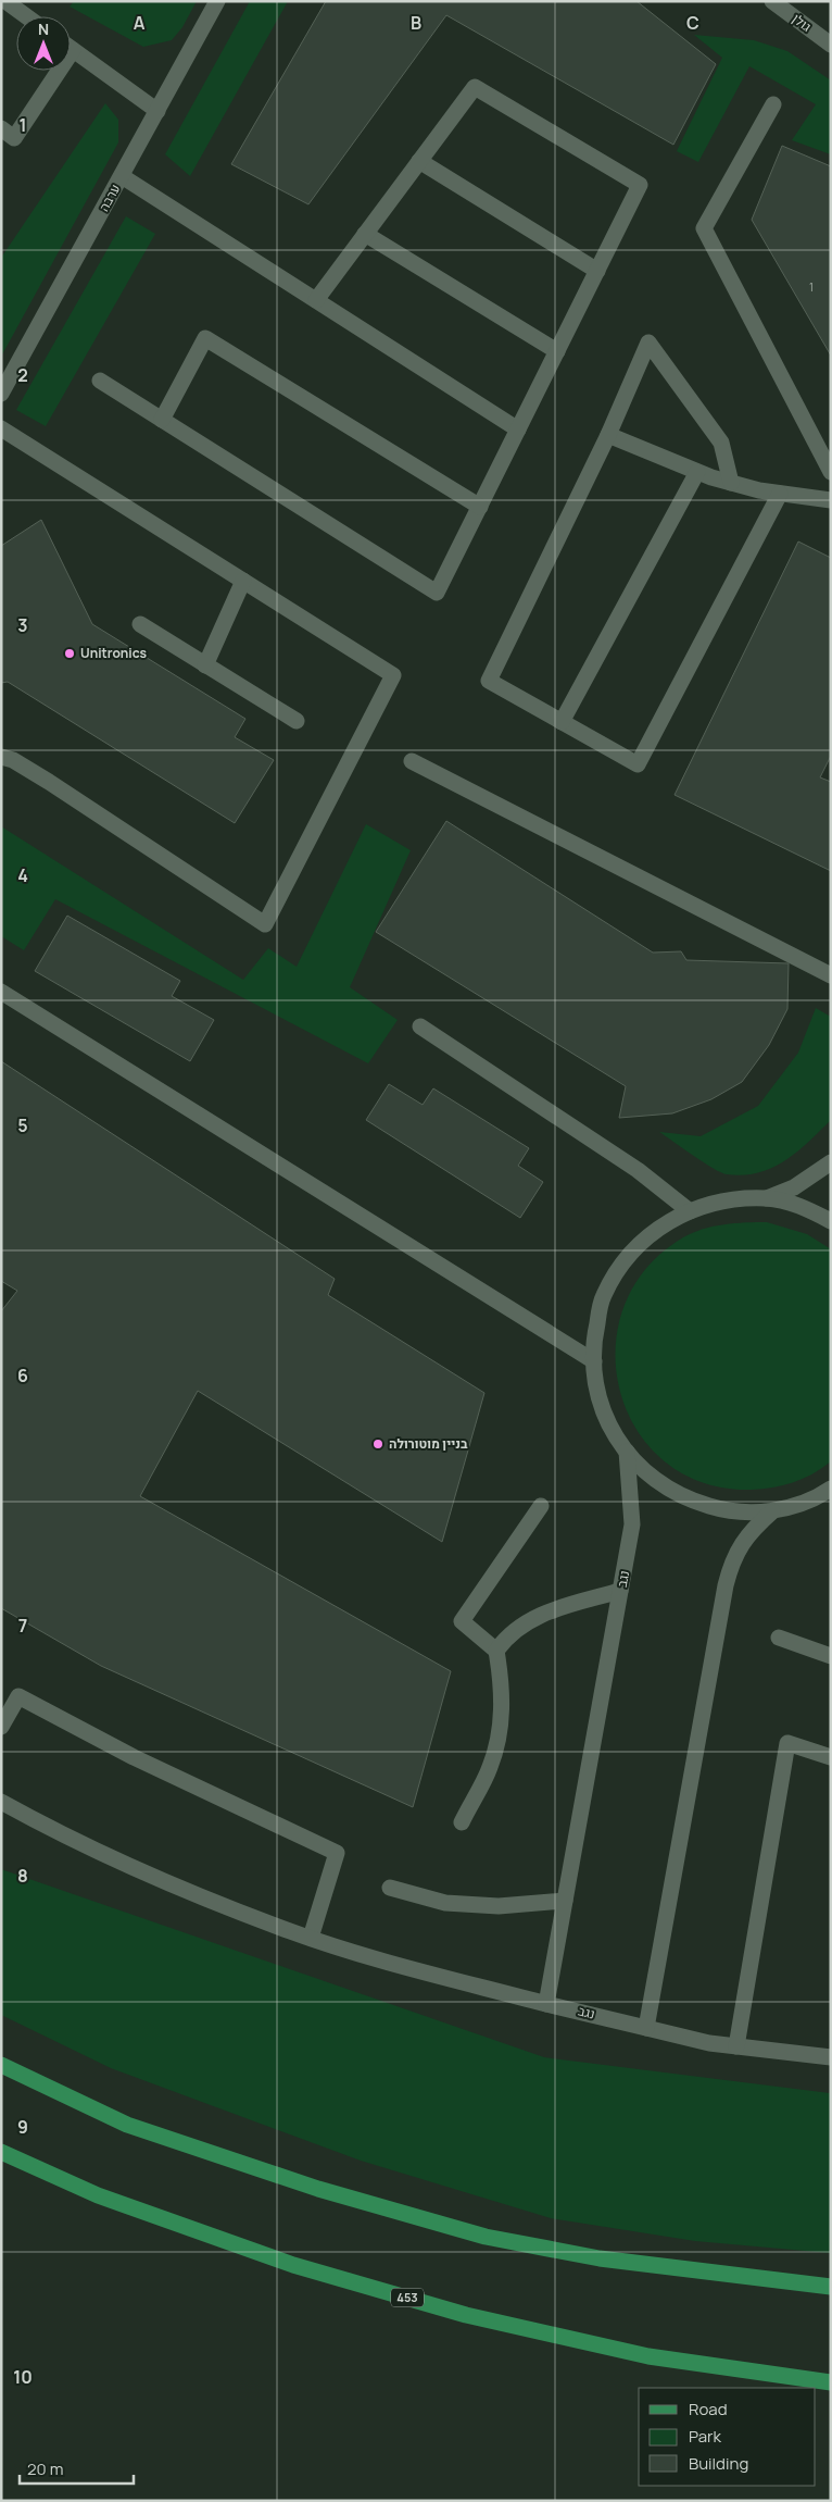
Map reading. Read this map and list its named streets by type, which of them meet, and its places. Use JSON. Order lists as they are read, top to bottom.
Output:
{
  "streets": {
    "main road": ["453"],
    "street": ["גולן", "ערבה", "נגב"]
  },
  "places": ["Unitronics", "בניין מוטורולה"],
  "house_numbers": ["1"],
  "legend": ["Road", "Park", "Building"],
  "scale_bar": "20 m",
  "north": "top",
  "grid": {
    "columns": ["A", "B", "C"],
    "rows": [
      "1",
      "2",
      "3",
      "4",
      "5",
      "6",
      "7",
      "8",
      "9",
      "10"
    ]
  }
}
